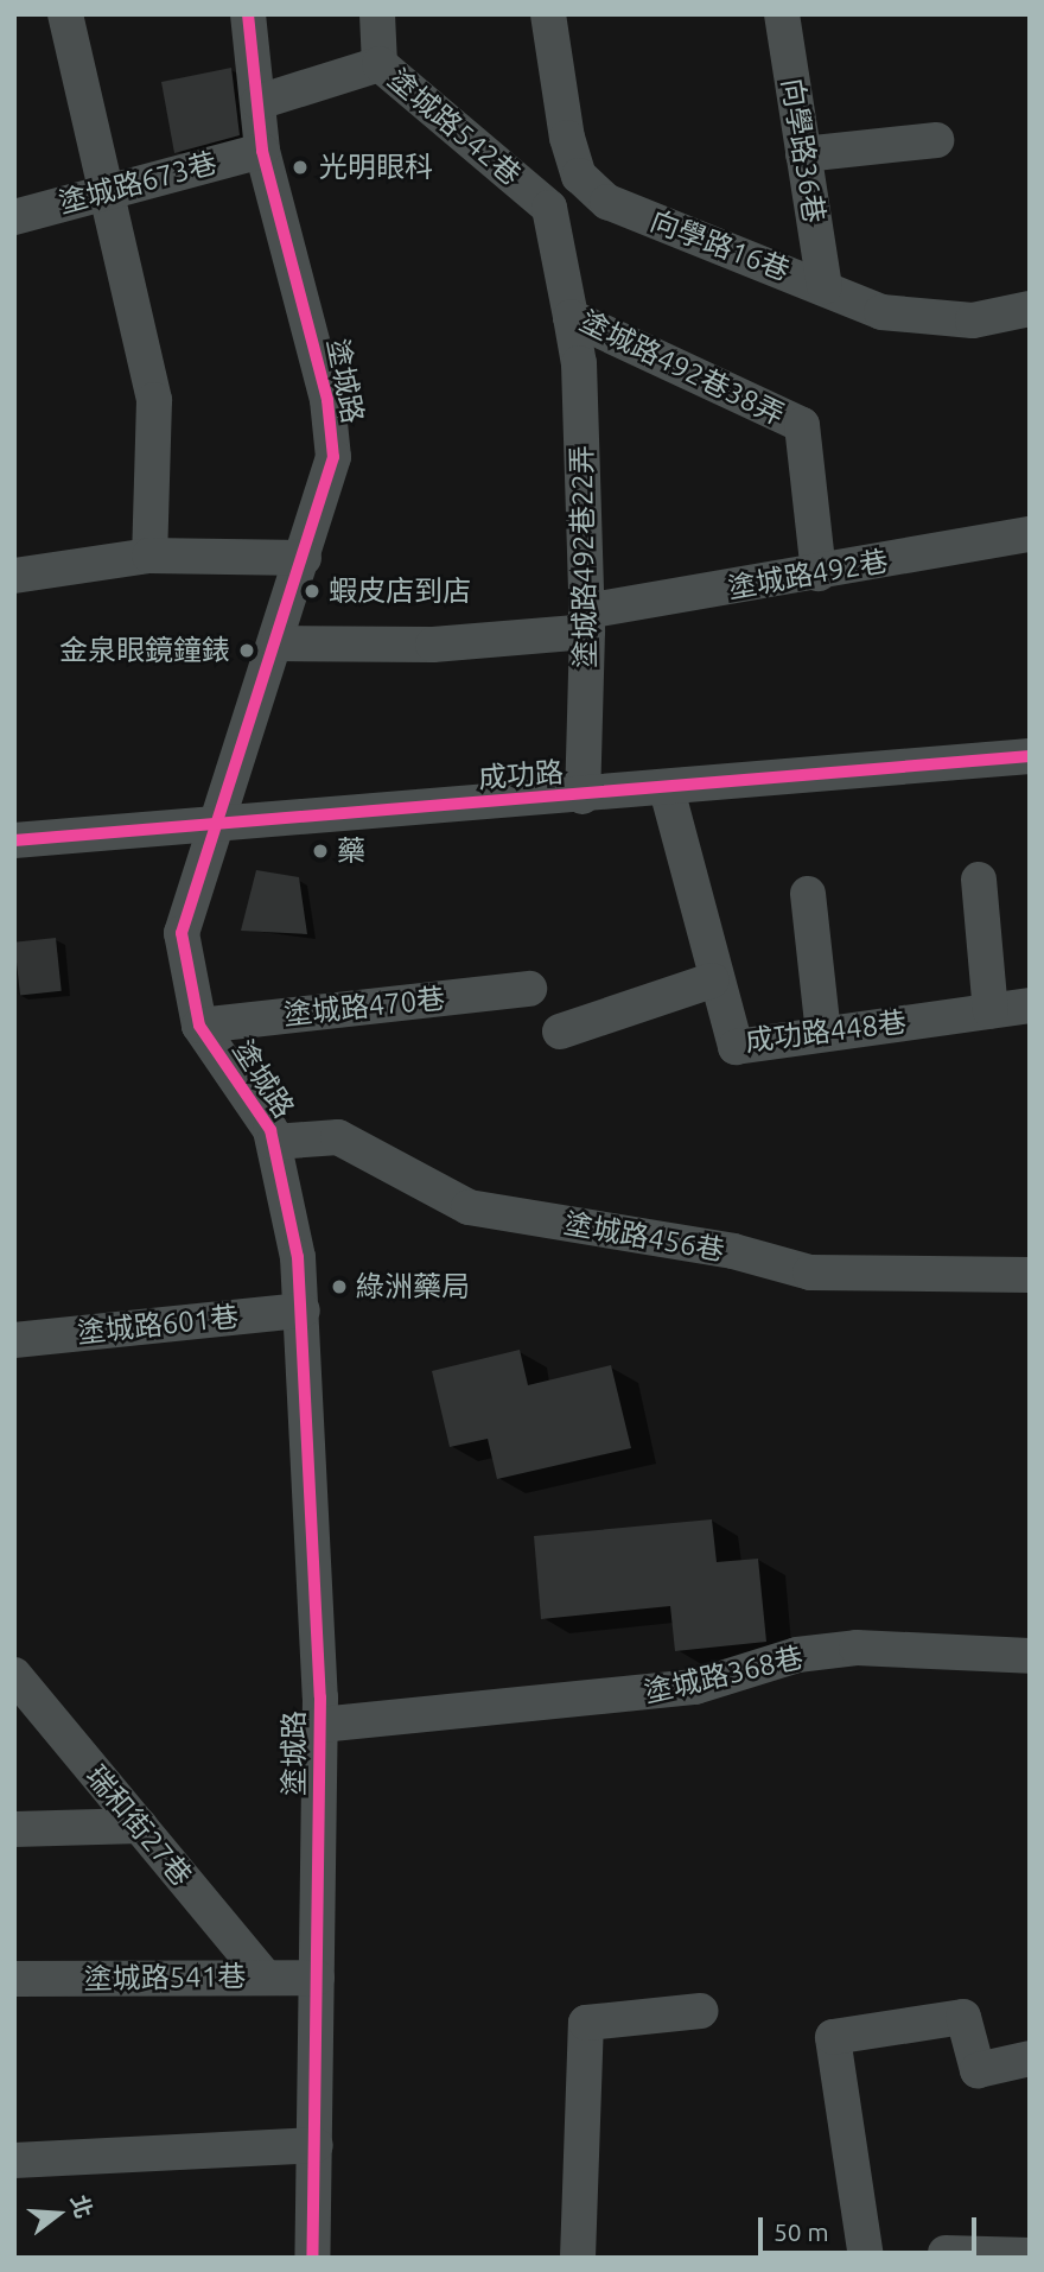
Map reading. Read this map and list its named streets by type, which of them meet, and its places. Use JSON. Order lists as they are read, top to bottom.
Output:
{
  "streets": {
    "street": [
      "塗城路542巷",
      "向學路36巷",
      "塗城路673巷",
      "向學路16巷",
      "塗城路492巷38弄",
      "塗城路",
      "塗城路492巷22弄",
      "塗城路492巷",
      "成功路",
      "塗城路470巷",
      "成功路448巷",
      "塗城路456巷",
      "塗城路601巷",
      "塗城路368巷",
      "瑞和街27巷",
      "塗城路541巷"
    ]
  },
  "crossings": [
    ["塗城路542巷", "塗城路492巷38弄"],
    ["塗城路542巷", "塗城路"],
    ["向學路36巷", "向學路16巷"],
    ["塗城路673巷", "塗城路"],
    ["塗城路492巷38弄", "塗城路492巷22弄"],
    ["塗城路492巷38弄", "塗城路492巷"],
    ["塗城路", "塗城路492巷"],
    ["塗城路", "成功路"],
    ["塗城路", "塗城路470巷"],
    ["塗城路", "塗城路456巷"],
    ["塗城路", "塗城路601巷"],
    ["塗城路", "塗城路368巷"],
    ["塗城路", "塗城路541巷"],
    ["塗城路492巷22弄", "塗城路492巷"],
    ["塗城路492巷22弄", "成功路"],
    ["成功路", "成功路448巷"],
    ["瑞和街27巷", "塗城路541巷"]
  ],
  "places": [
    "光明眼科",
    "蝦皮店到店",
    "金泉眼鏡鐘錶",
    "藥",
    "綠洲藥局"
  ],
  "scale_bar": "50 m",
  "north": "right"
}
